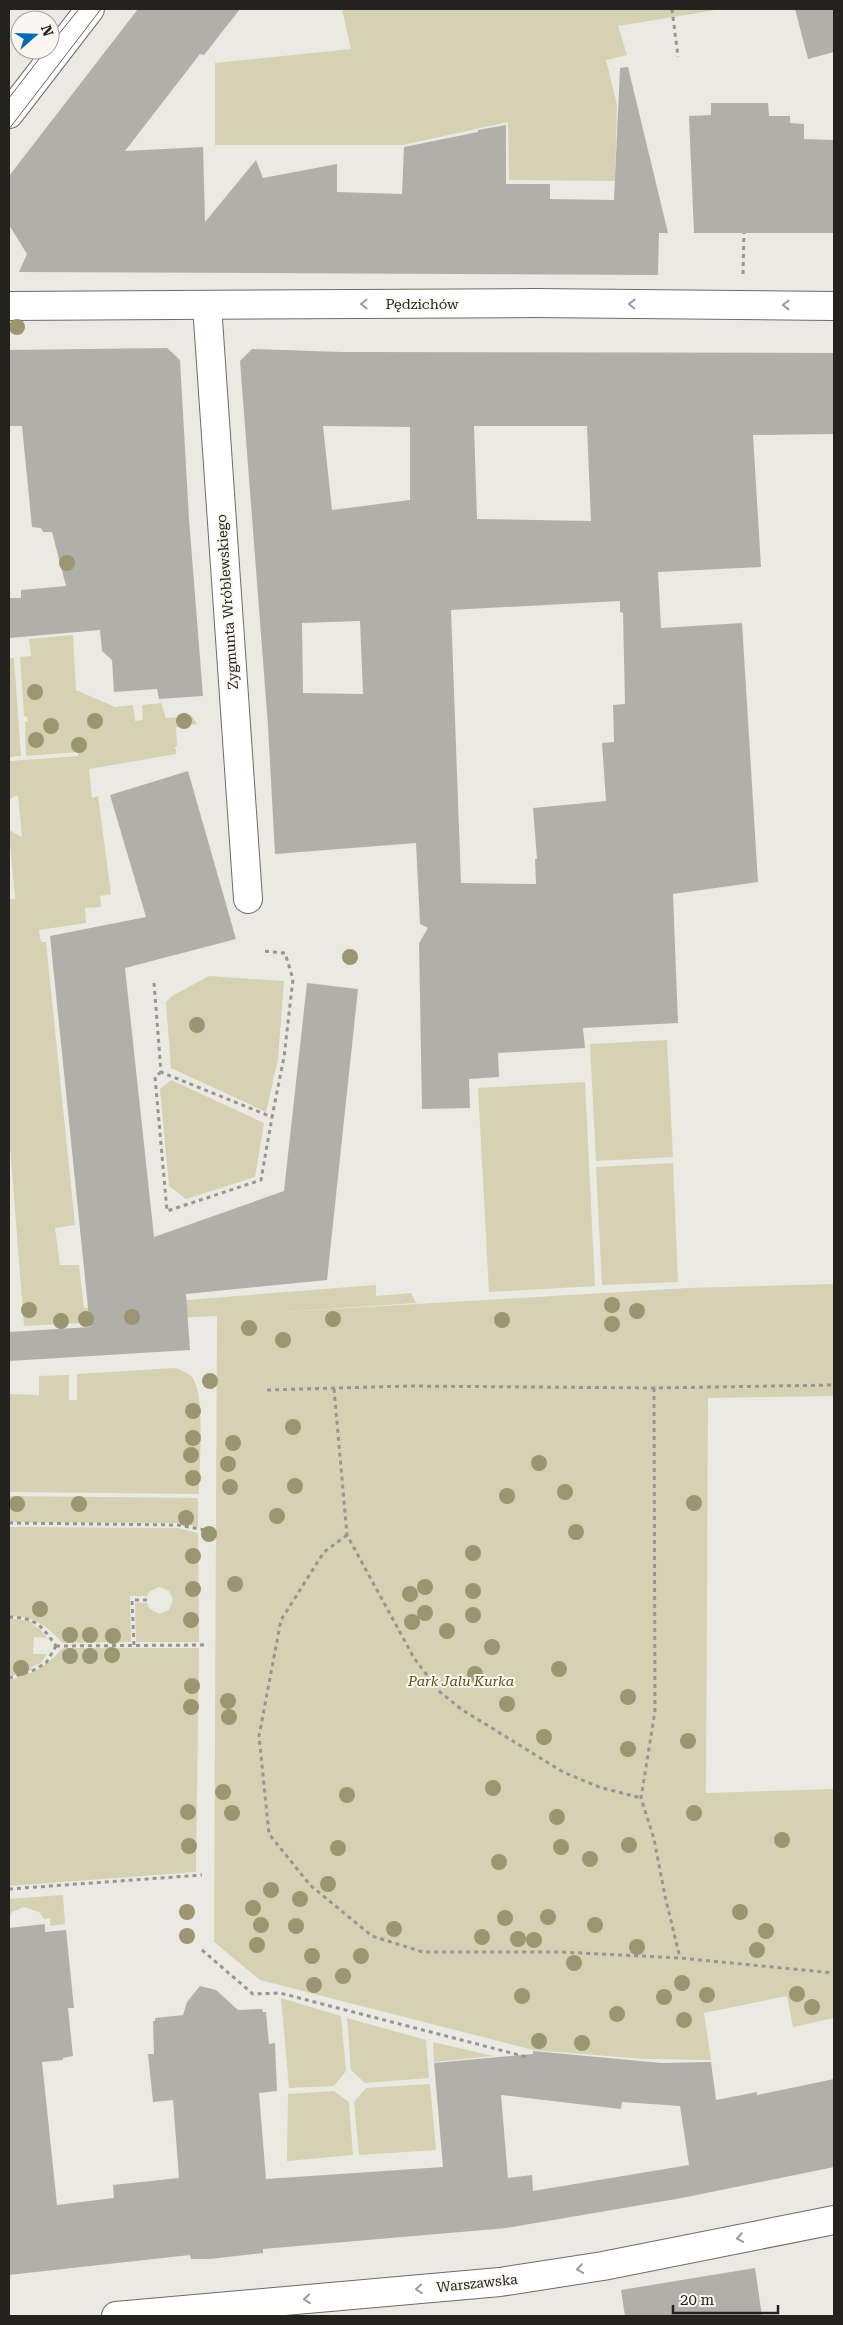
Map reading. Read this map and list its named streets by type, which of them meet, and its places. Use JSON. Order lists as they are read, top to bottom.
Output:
{
  "streets": {
    "street": ["Pędzichów", "Zygmunta Wróblewskiego", "Warszawska"]
  },
  "crossings": [
    ["Pędzichów", "Zygmunta Wróblewskiego"]
  ],
  "one_way": ["Pędzichów", "Warszawska"],
  "parks": ["Park Jalu Kurka"],
  "scale_bar": "20 m",
  "north": "right"
}
